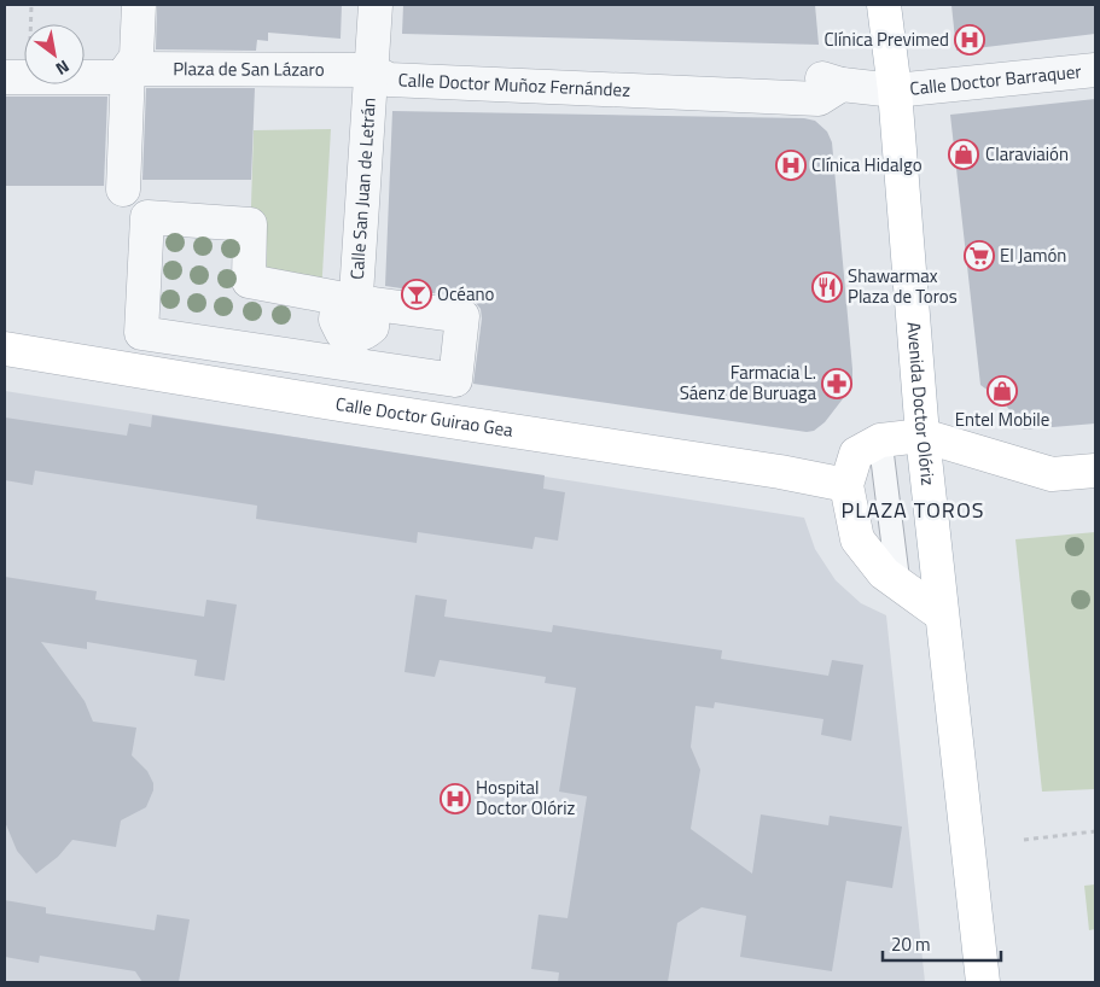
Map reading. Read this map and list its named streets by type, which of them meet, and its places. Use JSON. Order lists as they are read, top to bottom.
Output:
{
  "streets": {
    "main road": ["Avenida Doctor Olóriz", "Calle Doctor Guirao Gea"],
    "street": [
      "Plaza de San Lázaro",
      "Calle Doctor Barraquer",
      "Calle Doctor Muñoz Fernández",
      "Calle San Juan de Letrán"
    ]
  },
  "crossings": [
    ["Plaza de San Lázaro", "Calle Doctor Muñoz Fernández"],
    ["Plaza de San Lázaro", "Calle San Juan de Letrán"],
    ["Calle Doctor Barraquer", "Calle Doctor Muñoz Fernández"],
    ["Calle Doctor Barraquer", "Avenida Doctor Olóriz"],
    ["Calle Doctor Muñoz Fernández", "Calle San Juan de Letrán"],
    ["Calle Doctor Muñoz Fernández", "Avenida Doctor Olóriz"]
  ],
  "districts": ["PLAZA TOROS"],
  "places": {
    "hospital": ["Clínica Previmed", "Clínica Hidalgo", "Hospital Doctor Olóriz"],
    "shop": ["Claraviaión", "Entel Mobile"],
    "supermarket": ["El Jamón"],
    "restaurant": ["Shawarmax Plaza de Toros"],
    "bar": ["Océano"],
    "pharmacy": ["Farmacia L. Sáenz de Buruaga"]
  },
  "scale_bar": "20 m",
  "north": "bottom right"
}
